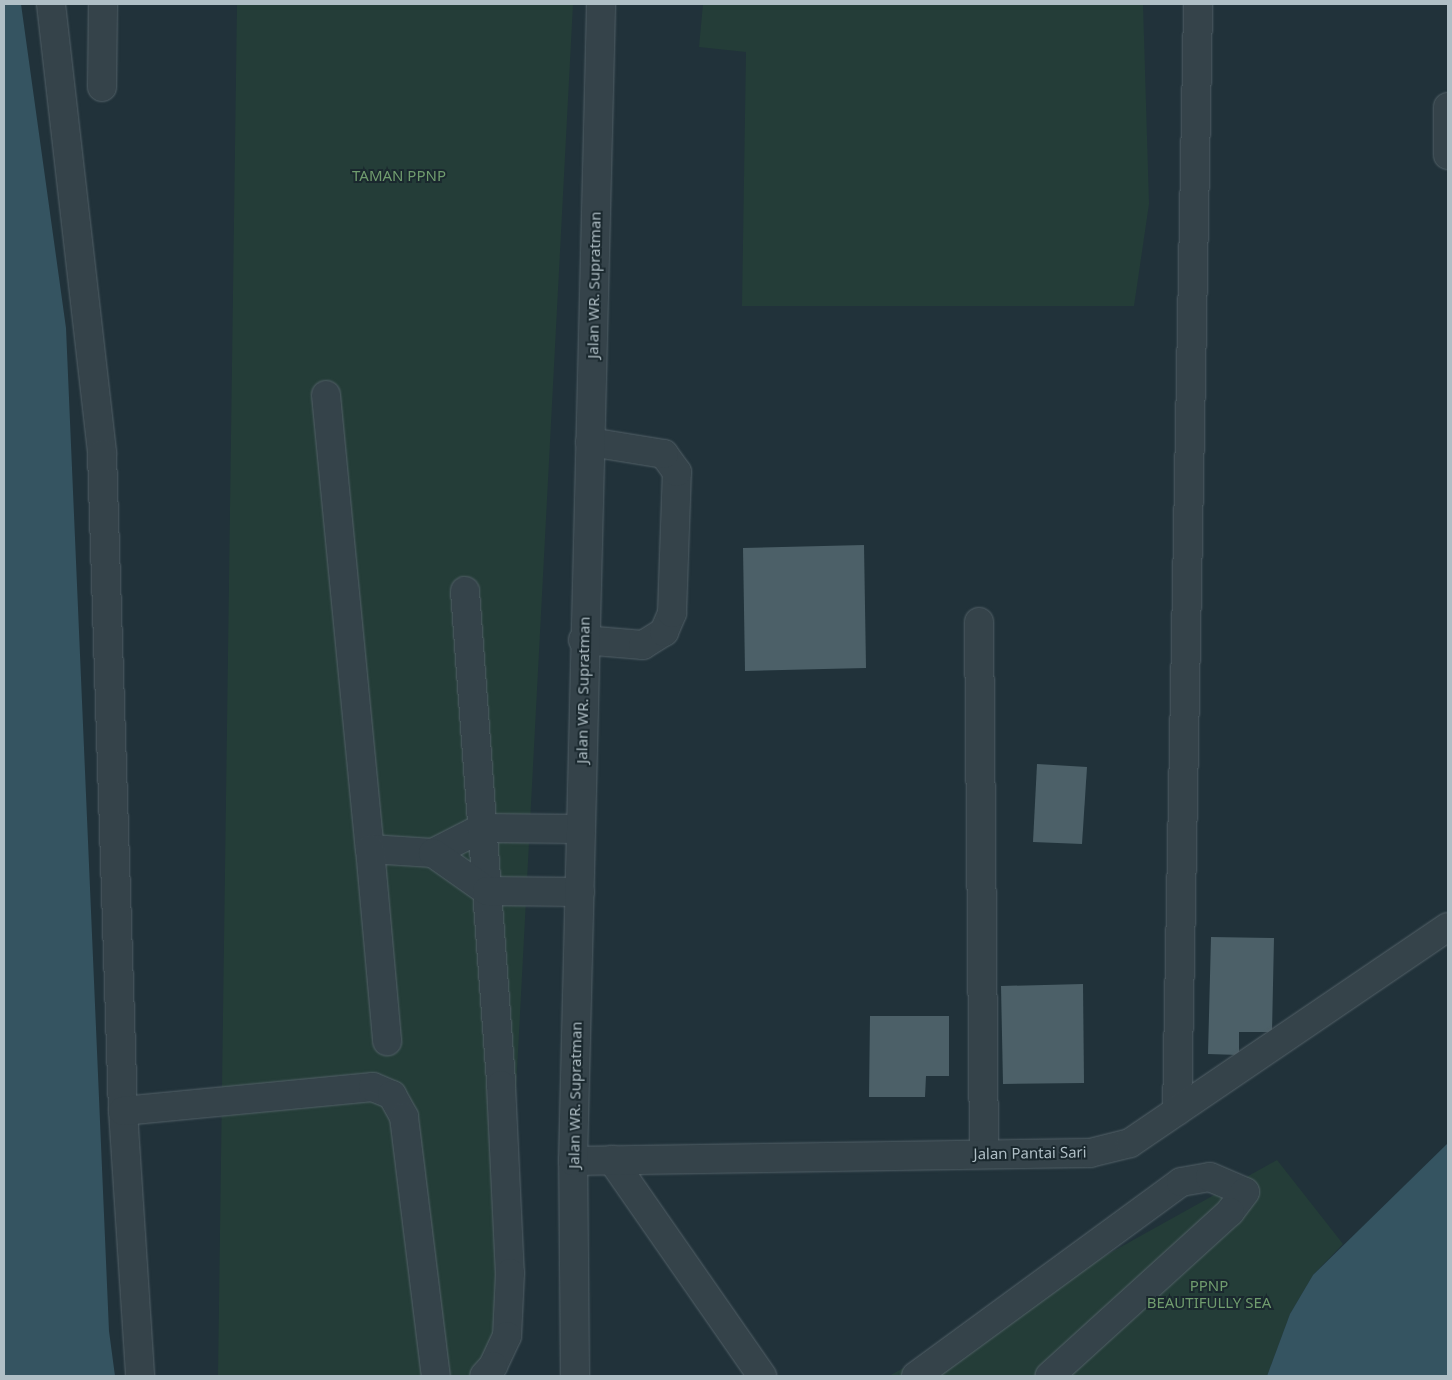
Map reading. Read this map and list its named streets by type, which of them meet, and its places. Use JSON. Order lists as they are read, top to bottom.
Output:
{
  "streets": {
    "street": ["Jalan WR. Supratman", "Jalan Pantai Sari"]
  },
  "crossings": [
    ["Jalan WR. Supratman", "Jalan Pantai Sari"]
  ],
  "parks": ["TAMAN PPNP", "PPNP BEAUTIFULLY SEA"]
}
